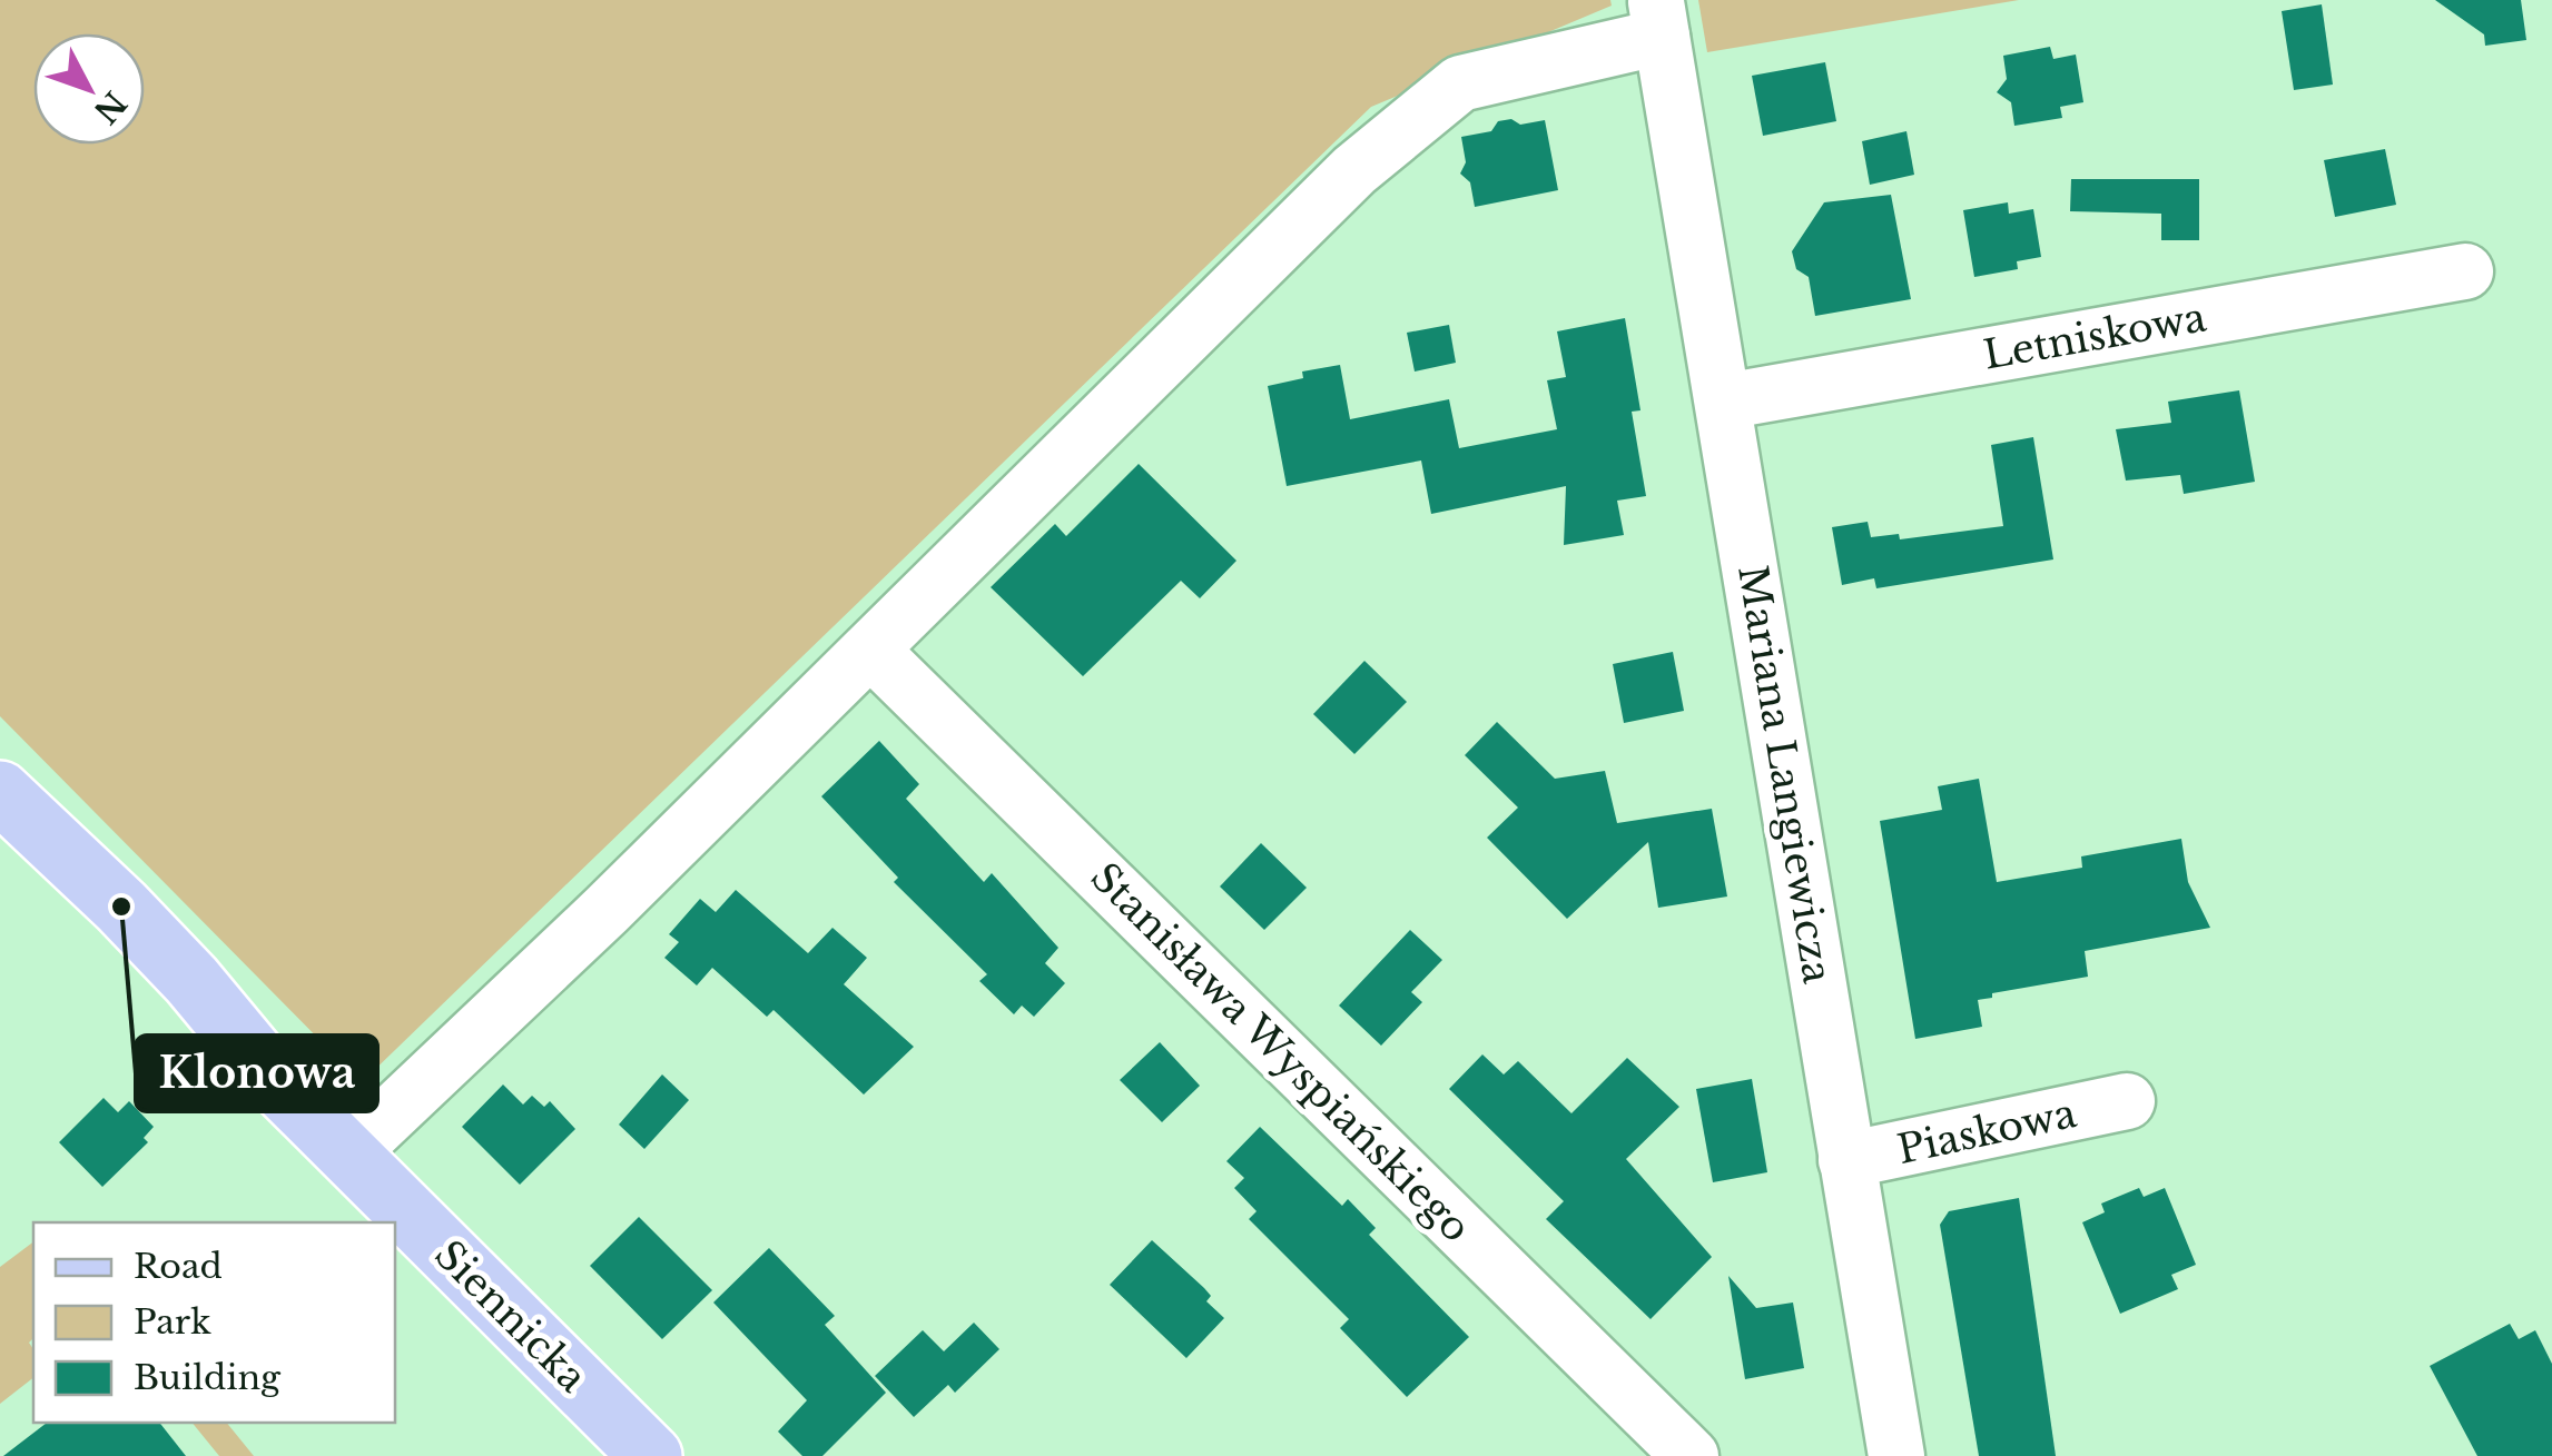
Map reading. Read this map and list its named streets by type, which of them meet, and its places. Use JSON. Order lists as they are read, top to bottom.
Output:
{
  "streets": {
    "main road": ["Siennicka"],
    "street": [
      "Letniskowa",
      "Mariana Langiewicza",
      "Stanisława Wyspiańskiego",
      "Piaskowa"
    ]
  },
  "crossings": [
    ["Letniskowa", "Mariana Langiewicza"],
    ["Mariana Langiewicza", "Piaskowa"]
  ],
  "places": ["Klonowa"],
  "legend": ["Road", "Park", "Building"],
  "north": "bottom right"
}
